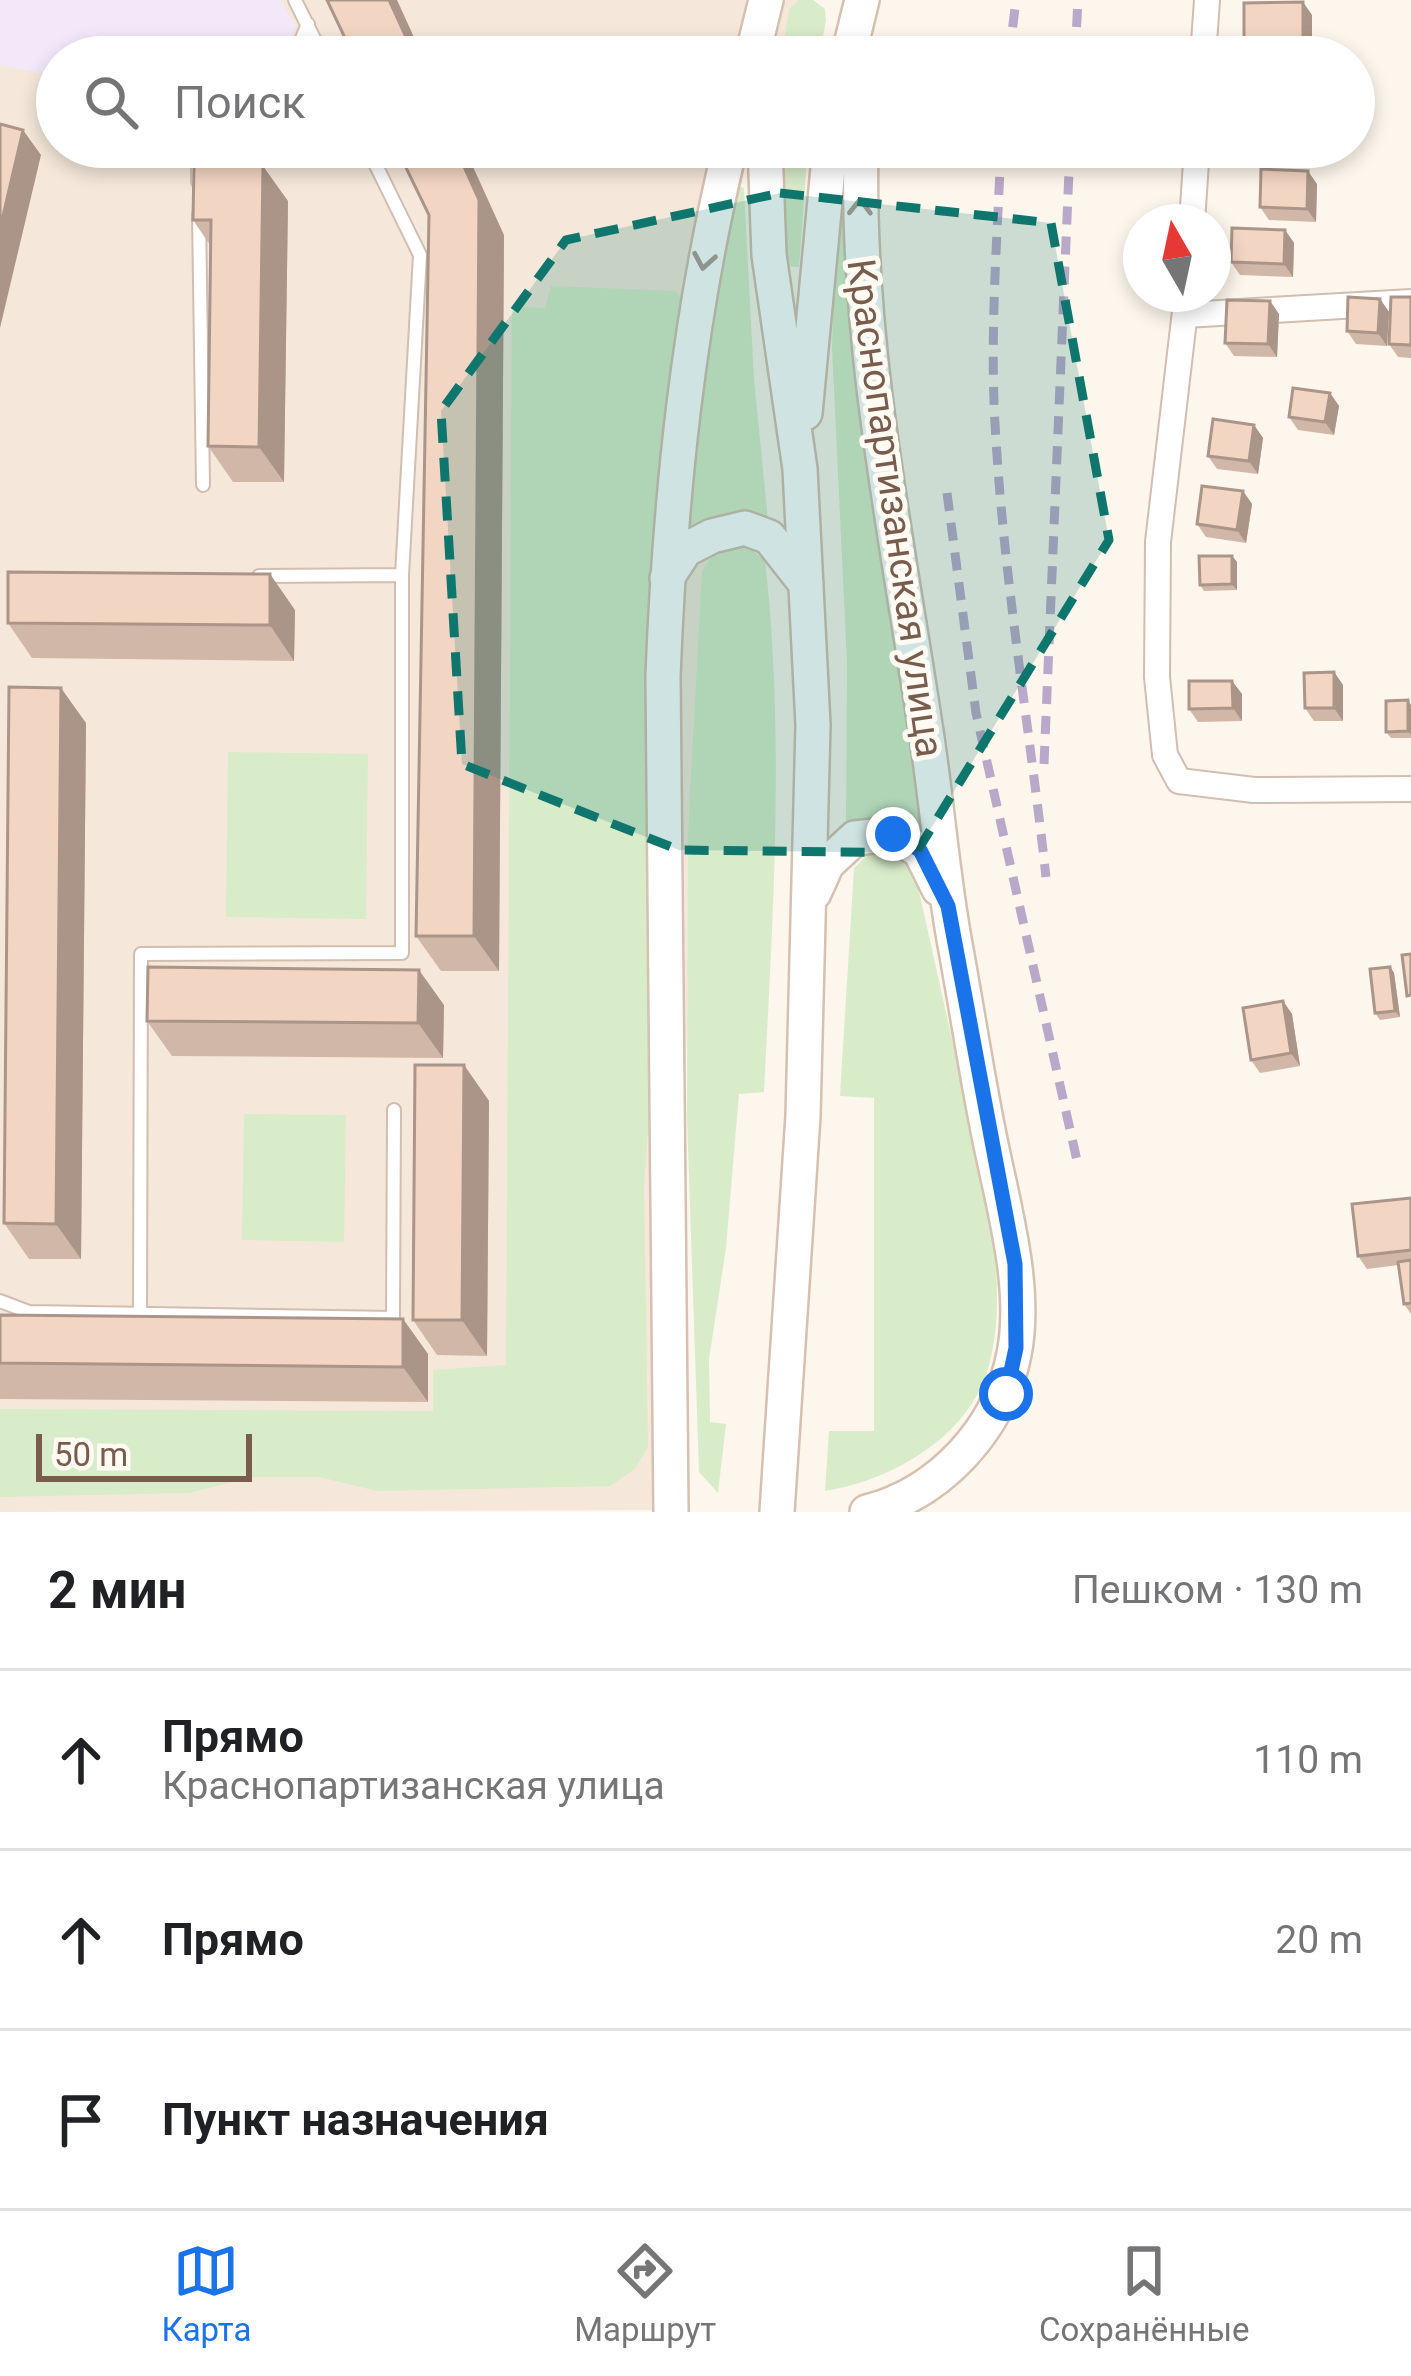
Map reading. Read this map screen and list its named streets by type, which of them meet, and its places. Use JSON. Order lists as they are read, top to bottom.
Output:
{
  "streets": {
    "main road": ["Краснопартизанская улица"]
  },
  "scale_bar": "50 m",
  "north": "top",
  "page": {
    "search": "Поиск",
    "scale": "50 m",
    "heading": ["2 мин", "Пешком · 130 m"],
    "list": [
      ["Прямо", "Краснопартизанская улица", "110 m"],
      ["Прямо", "20 m"],
      "Пункт назначения"
    ],
    "nav": ["Карта", "Маршрут", "Сохранённые"]
  }
}
